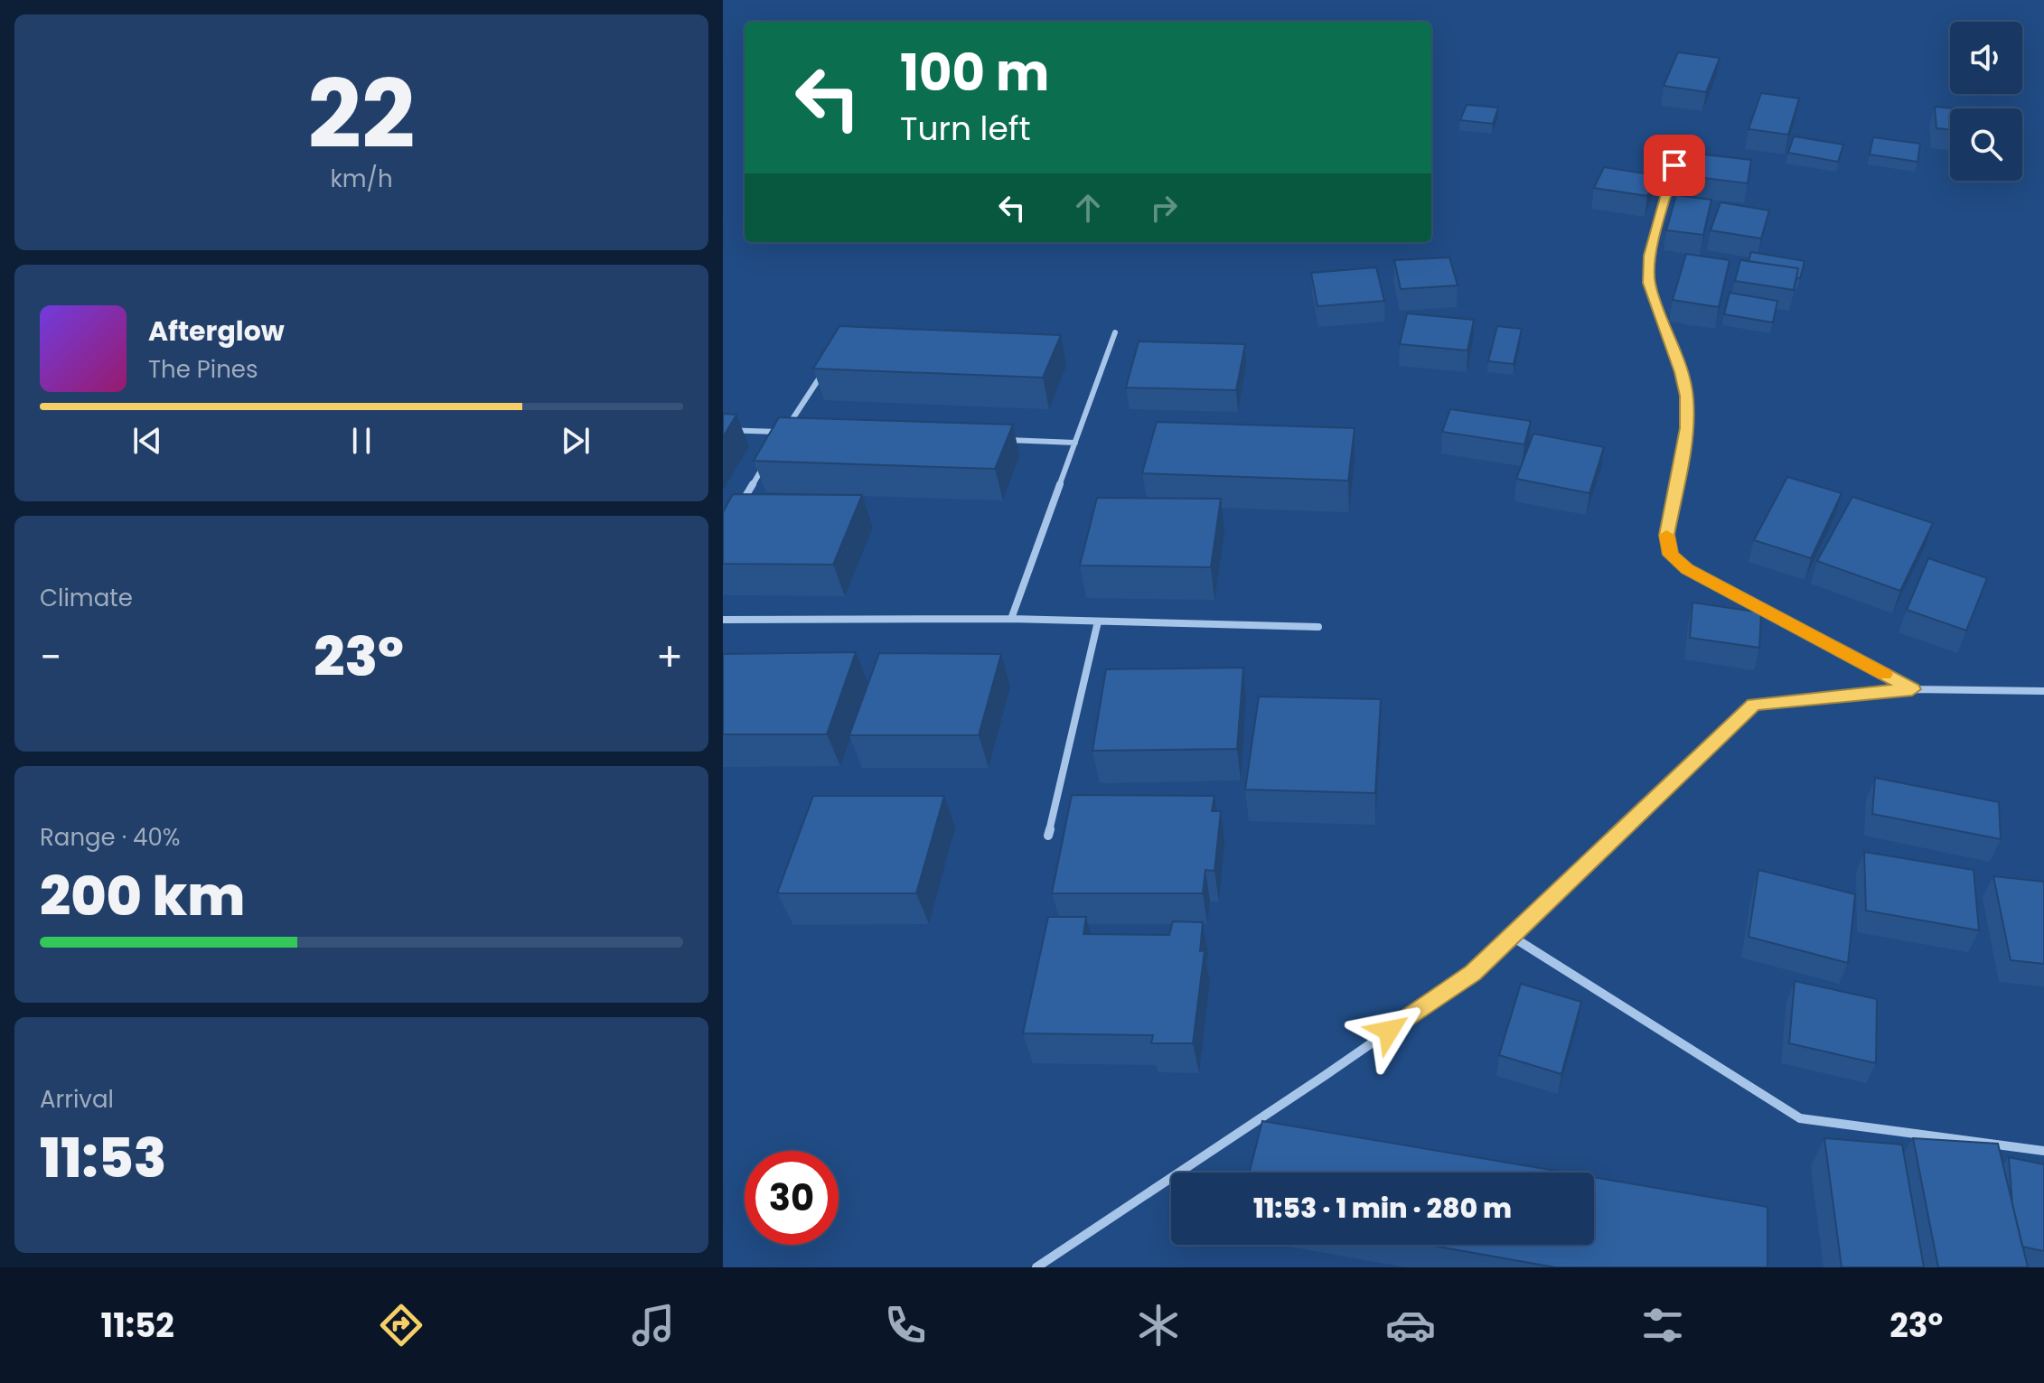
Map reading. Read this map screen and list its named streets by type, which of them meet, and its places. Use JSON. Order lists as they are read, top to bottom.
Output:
{
  "page": {
    "tile": [
      ["22", "km/h"],
      "Climate",
      ["Range · 40%", "200 km"],
      ["Arrival", "11:53"]
    ],
    "turn": ["100 m", "Turn left"],
    "song": ["Afterglow", "The Pines"],
    "heat": ["−", "23°", "+"],
    "limit": "30",
    "trip": "11:53 · 1 min · 280 m",
    "tabs": ["11:52", "23°"]
  }
}
